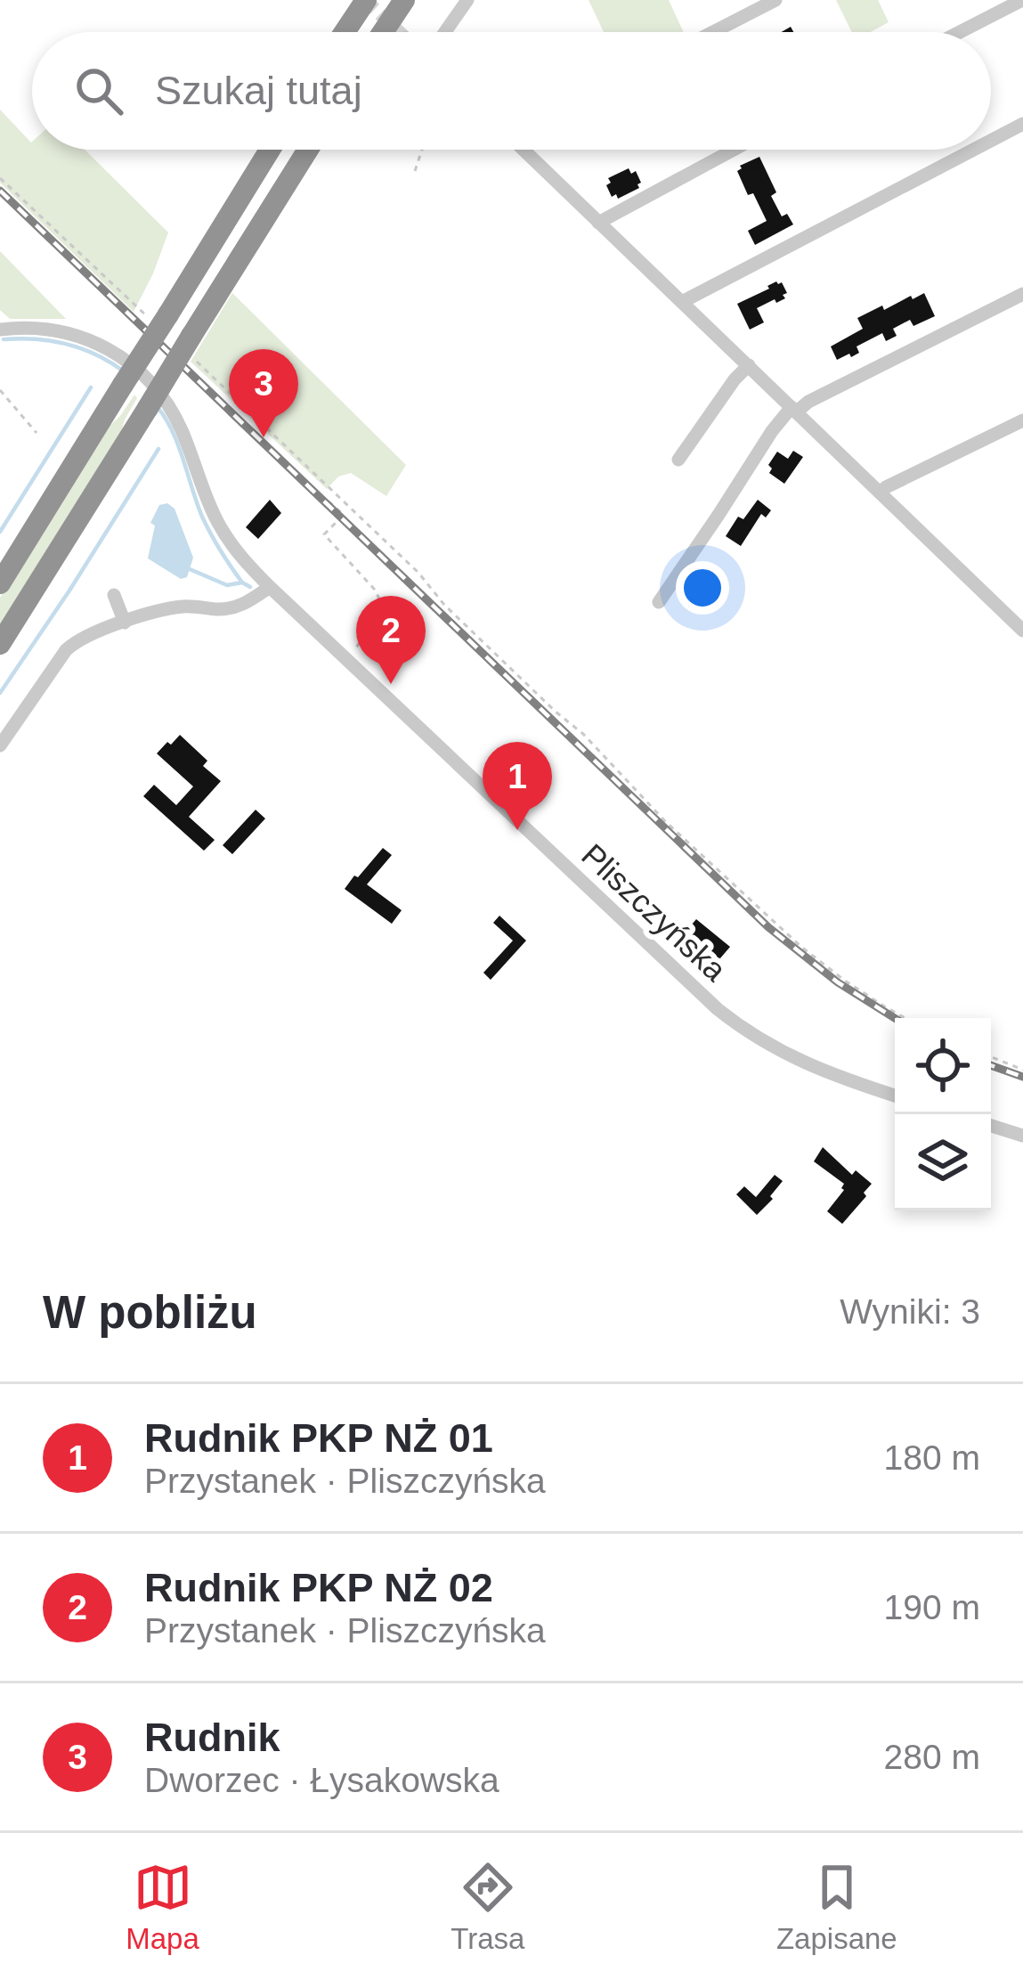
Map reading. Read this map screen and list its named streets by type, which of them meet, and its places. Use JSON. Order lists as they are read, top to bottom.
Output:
{
  "streets": {
    "street": ["Pliszczyńska"]
  },
  "page": {
    "search": "Szukaj tutaj",
    "pins": ["3", "2", "1"],
    "heading": ["W pobliżu", "Wyniki: 3"],
    "list": [
      {
        "mark": "1",
        "name": "Rudnik PKP NŻ 01",
        "note": "Przystanek · Pliszczyńska",
        "value": "180 m"
      },
      {
        "mark": "2",
        "name": "Rudnik PKP NŻ 02",
        "note": "Przystanek · Pliszczyńska",
        "value": "190 m"
      },
      {
        "mark": "3",
        "name": "Rudnik",
        "note": "Dworzec · Łysakowska",
        "value": "280 m"
      }
    ],
    "nav": ["Mapa", "Trasa", "Zapisane"]
  }
}
